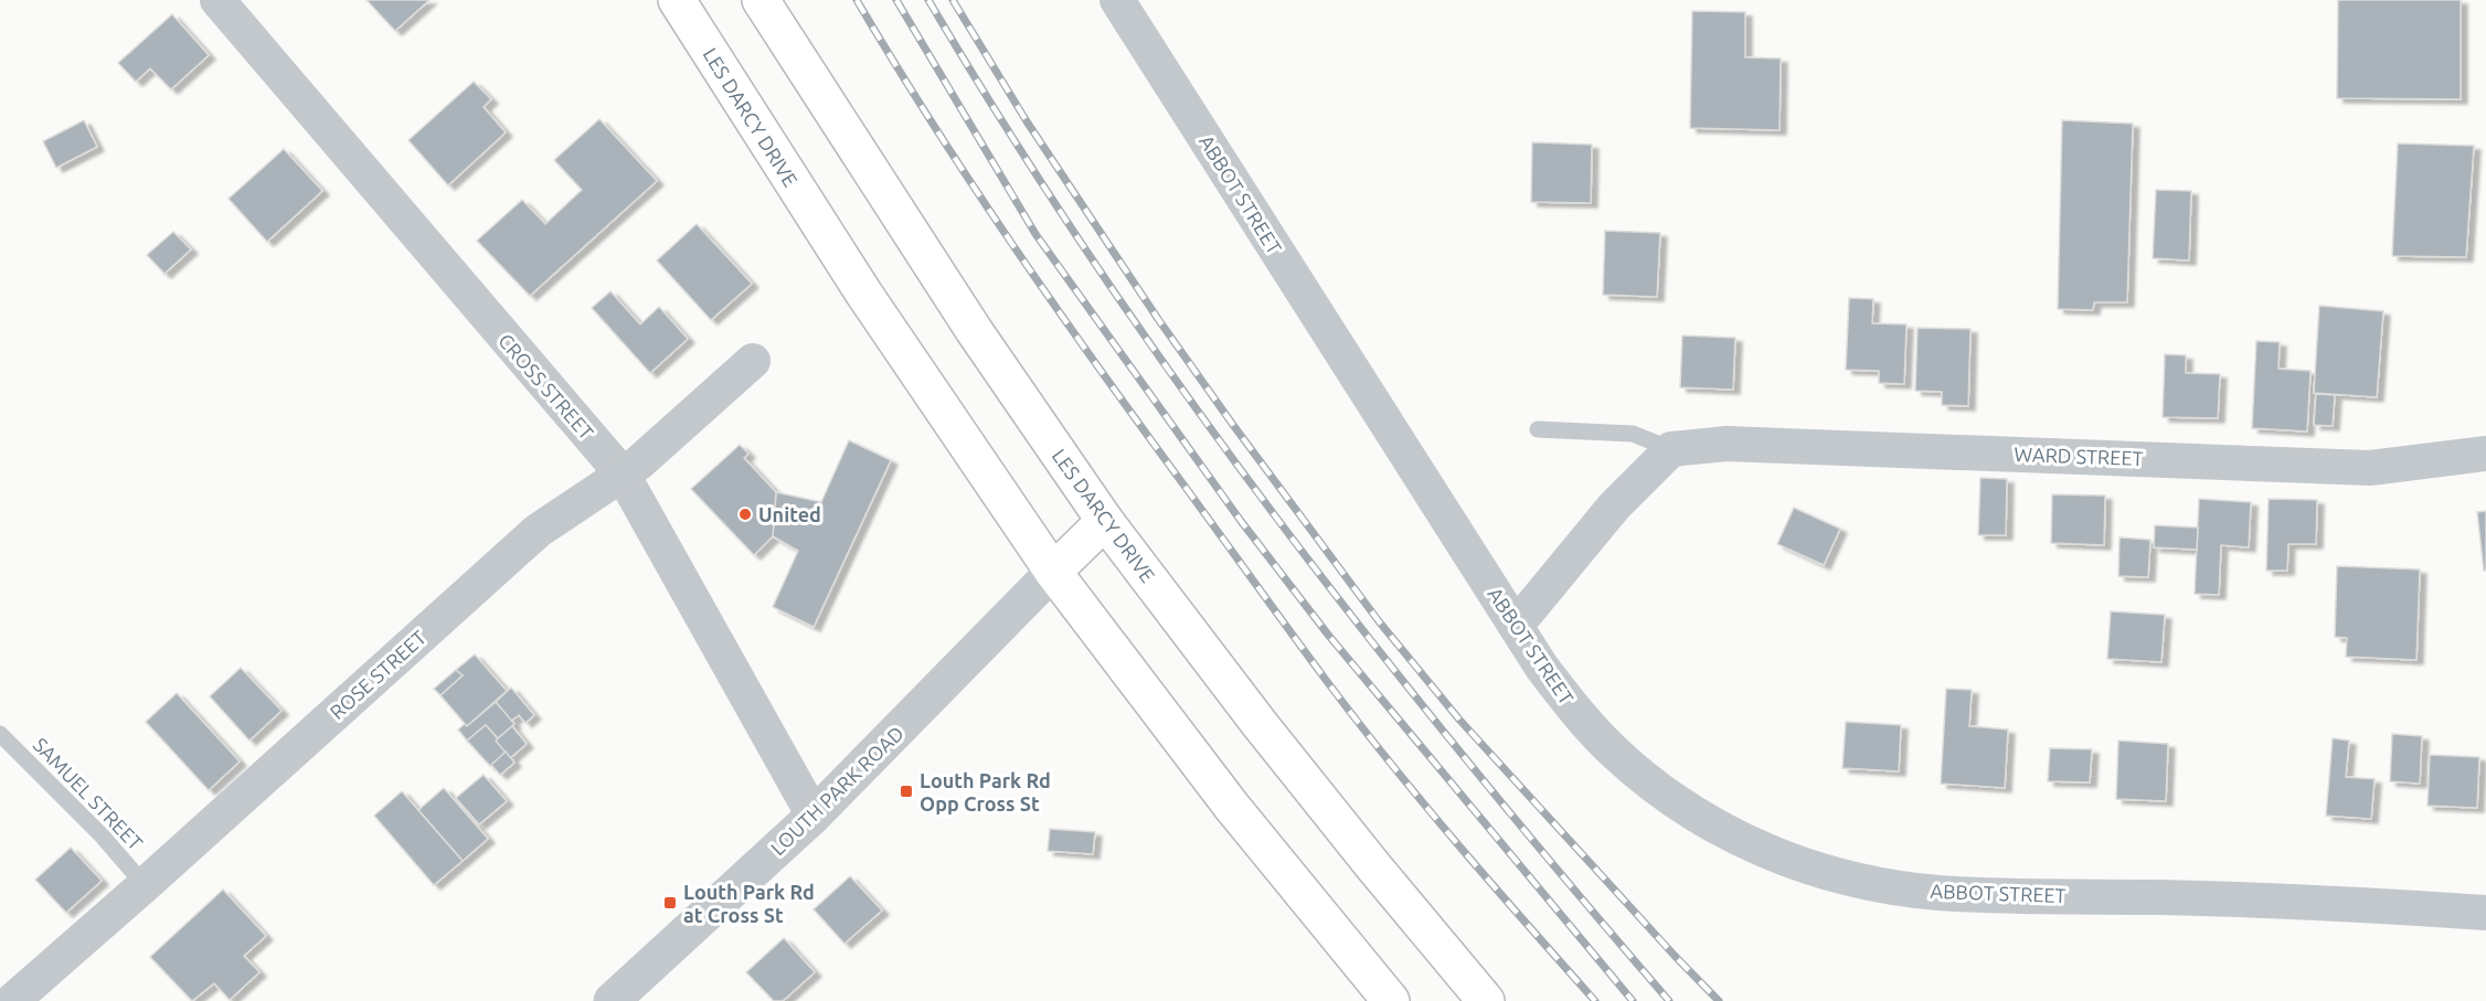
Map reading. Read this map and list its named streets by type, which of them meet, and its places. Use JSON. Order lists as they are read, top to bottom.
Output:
{
  "streets": {
    "highway": ["LES DARCY DRIVE"],
    "street": [
      "ABBOT STREET",
      "CROSS STREET",
      "WARD STREET",
      "ROSE STREET",
      "LOUTH PARK ROAD"
    ],
    "lane": ["SAMUEL STREET"]
  },
  "crossings": [
    ["LES DARCY DRIVE", "LOUTH PARK ROAD"],
    ["CROSS STREET", "ROSE STREET"],
    ["CROSS STREET", "LOUTH PARK ROAD"],
    ["ROSE STREET", "SAMUEL STREET"]
  ],
  "places": {
    "other": ["United"],
    "transit": ["Louth Park Rd Opp Cross St", "Louth Park Rd at Cross St"]
  }
}
